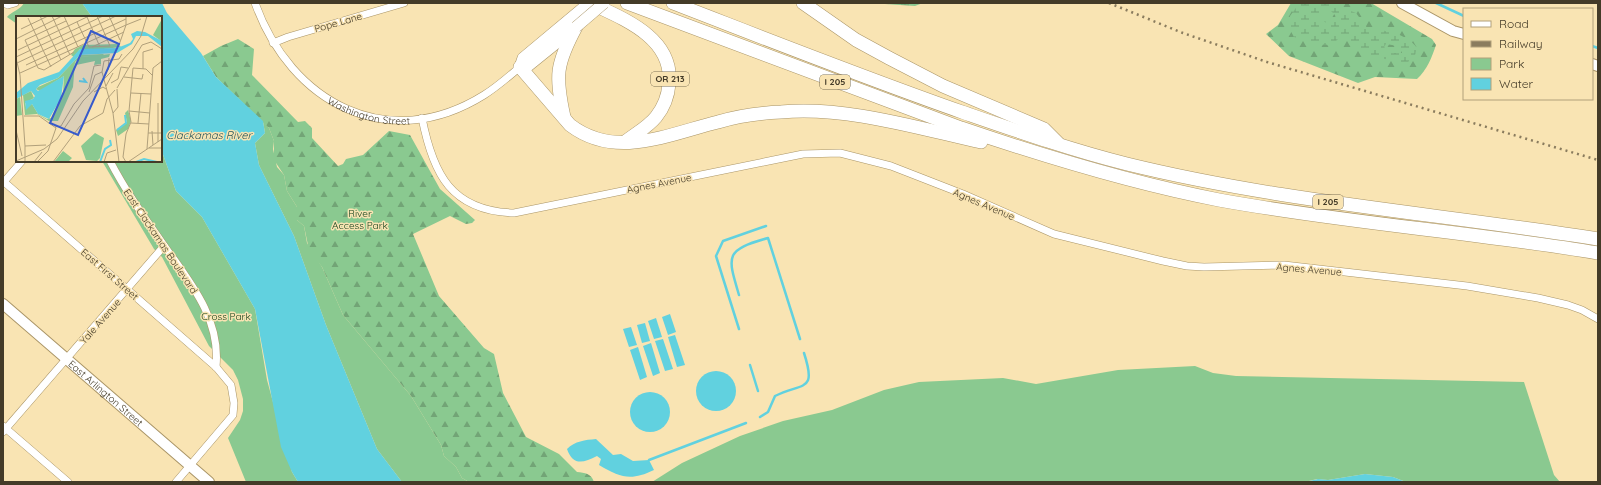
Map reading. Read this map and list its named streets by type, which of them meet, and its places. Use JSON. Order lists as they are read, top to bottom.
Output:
{
  "streets": {
    "highway": ["OR 213", "I 205"],
    "main road": ["East Arlington Street"],
    "street": [
      "Pope Lane",
      "Washington Street",
      "Agnes Avenue",
      "East Clackamas Boulevard",
      "East First Street",
      "Yale Avenue"
    ]
  },
  "crossings": [
    ["Pope Lane", "Washington Street"],
    ["Washington Street", "Agnes Avenue"],
    ["East Clackamas Boulevard", "East First Street"],
    ["East Clackamas Boulevard", "Yale Avenue"],
    ["East First Street", "Yale Avenue"],
    ["Yale Avenue", "East Arlington Street"]
  ],
  "water": ["Clackamas River"],
  "parks": ["River Access Park", "Cross Park"],
  "legend": [
    "Road",
    "Railway",
    "Park",
    "Water"
  ]
}
